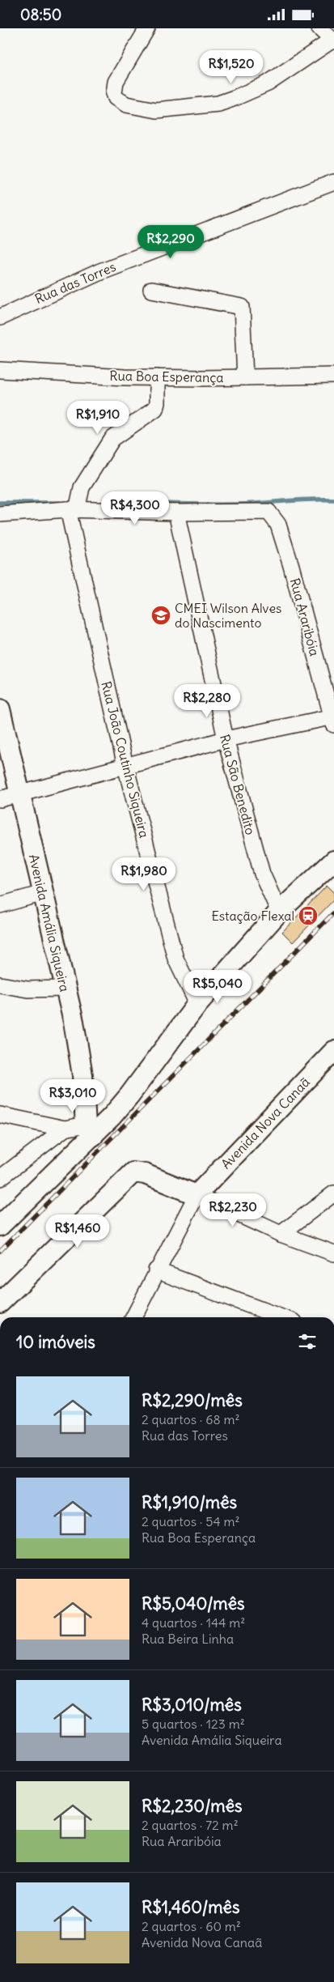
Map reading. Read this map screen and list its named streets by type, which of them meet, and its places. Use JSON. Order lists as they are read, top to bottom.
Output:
{
  "streets": {
    "street": [
      "Rua das Torres",
      "Rua Boa Esperança",
      "Rua Araribóia",
      "Rua João Coutinho Siqueira",
      "Rua São Benedito",
      "Avenida Amália Siqueira",
      "Avenida Nova Canaã"
    ]
  },
  "crossings": [
    ["Rua Araribóia", "Rua São Benedito"]
  ],
  "places": {
    "school or university": ["CMEI Wilson Alves do Nascimento"],
    "station": ["Estação Flexal"]
  },
  "page": {
    "status": "08:50",
    "price": [
      "R$1,520",
      "R$2,290",
      "R$1,910",
      "R$4,300",
      "R$2,280",
      "R$1,980",
      "R$5,040",
      "R$3,010",
      "R$2,230",
      "R$1,460"
    ],
    "heading": "10 imóveis",
    "list": [
      {
        "name": "R$2,290/mês",
        "note": "2 quartos · 68 m² · Rua das Torres"
      },
      {
        "name": "R$1,910/mês",
        "note": "2 quartos · 54 m² · Rua Boa Esperança"
      },
      {
        "name": "R$5,040/mês",
        "note": "4 quartos · 144 m² · Rua Beira Linha"
      },
      {
        "name": "R$3,010/mês",
        "note": "5 quartos · 123 m² · Avenida Amália Siqueira"
      },
      {
        "name": "R$2,230/mês",
        "note": "2 quartos · 72 m² · Rua Araribóia"
      },
      {
        "name": "R$1,460/mês",
        "note": "2 quartos · 60 m² · Avenida Nova Canaã"
      }
    ]
  }
}
